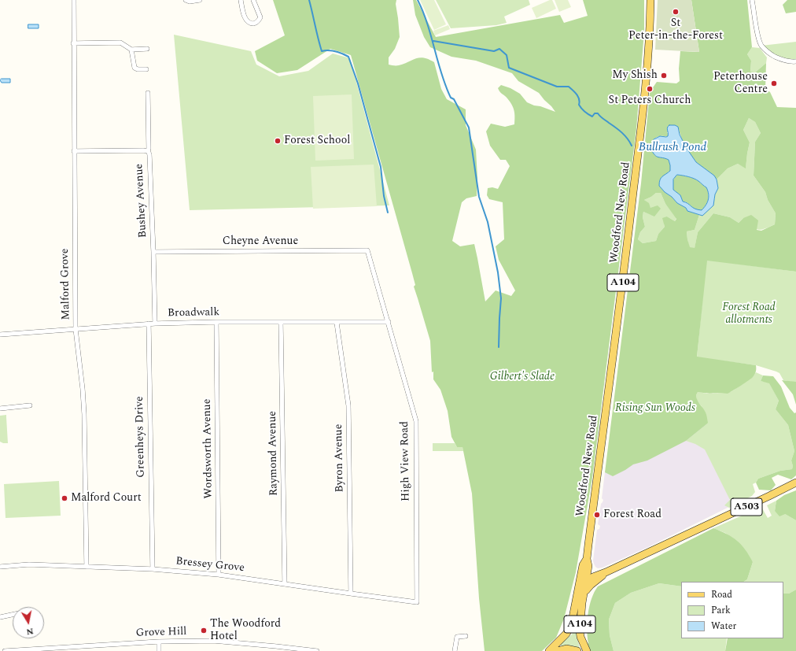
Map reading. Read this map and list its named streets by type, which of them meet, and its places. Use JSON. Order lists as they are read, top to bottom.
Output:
{
  "streets": {
    "main road": ["Woodford New Road", "A104", "A503"],
    "street": [
      "Bushey Avenue",
      "Cheyne Avenue",
      "Malford Grove",
      "Broadwalk",
      "Greenheys Drive",
      "Wordsworth Avenue",
      "Raymond Avenue",
      "Byron Avenue",
      "High View Road",
      "Bressey Grove",
      "Grove Hill"
    ]
  },
  "crossings": [
    ["Bushey Avenue", "Cheyne Avenue"],
    ["Bushey Avenue", "Malford Grove"],
    ["Bushey Avenue", "Broadwalk"],
    ["Woodford New Road", "A503"],
    ["Cheyne Avenue", "High View Road"],
    ["Malford Grove", "Broadwalk"],
    ["Malford Grove", "Bressey Grove"],
    ["Broadwalk", "Greenheys Drive"],
    ["Broadwalk", "Wordsworth Avenue"],
    ["Broadwalk", "Raymond Avenue"],
    ["Broadwalk", "Byron Avenue"],
    ["Broadwalk", "High View Road"],
    ["Greenheys Drive", "Bressey Grove"],
    ["Wordsworth Avenue", "Bressey Grove"],
    ["Raymond Avenue", "Bressey Grove"],
    ["Byron Avenue", "Bressey Grove"],
    ["High View Road", "Bressey Grove"]
  ],
  "water": ["Bullrush Pond"],
  "parks": ["Forest Road allotments", "Gilbert's Slade", "Rising Sun Woods"],
  "places": [
    "St Peter-in-the-Forest",
    "My Shish",
    "Peterhouse Centre",
    "St Peters Church",
    "Forest School",
    "Malford Court",
    "Forest Road",
    "The Woodford Hotel"
  ],
  "legend": ["Road", "Park", "Water"],
  "north": "bottom"
}
